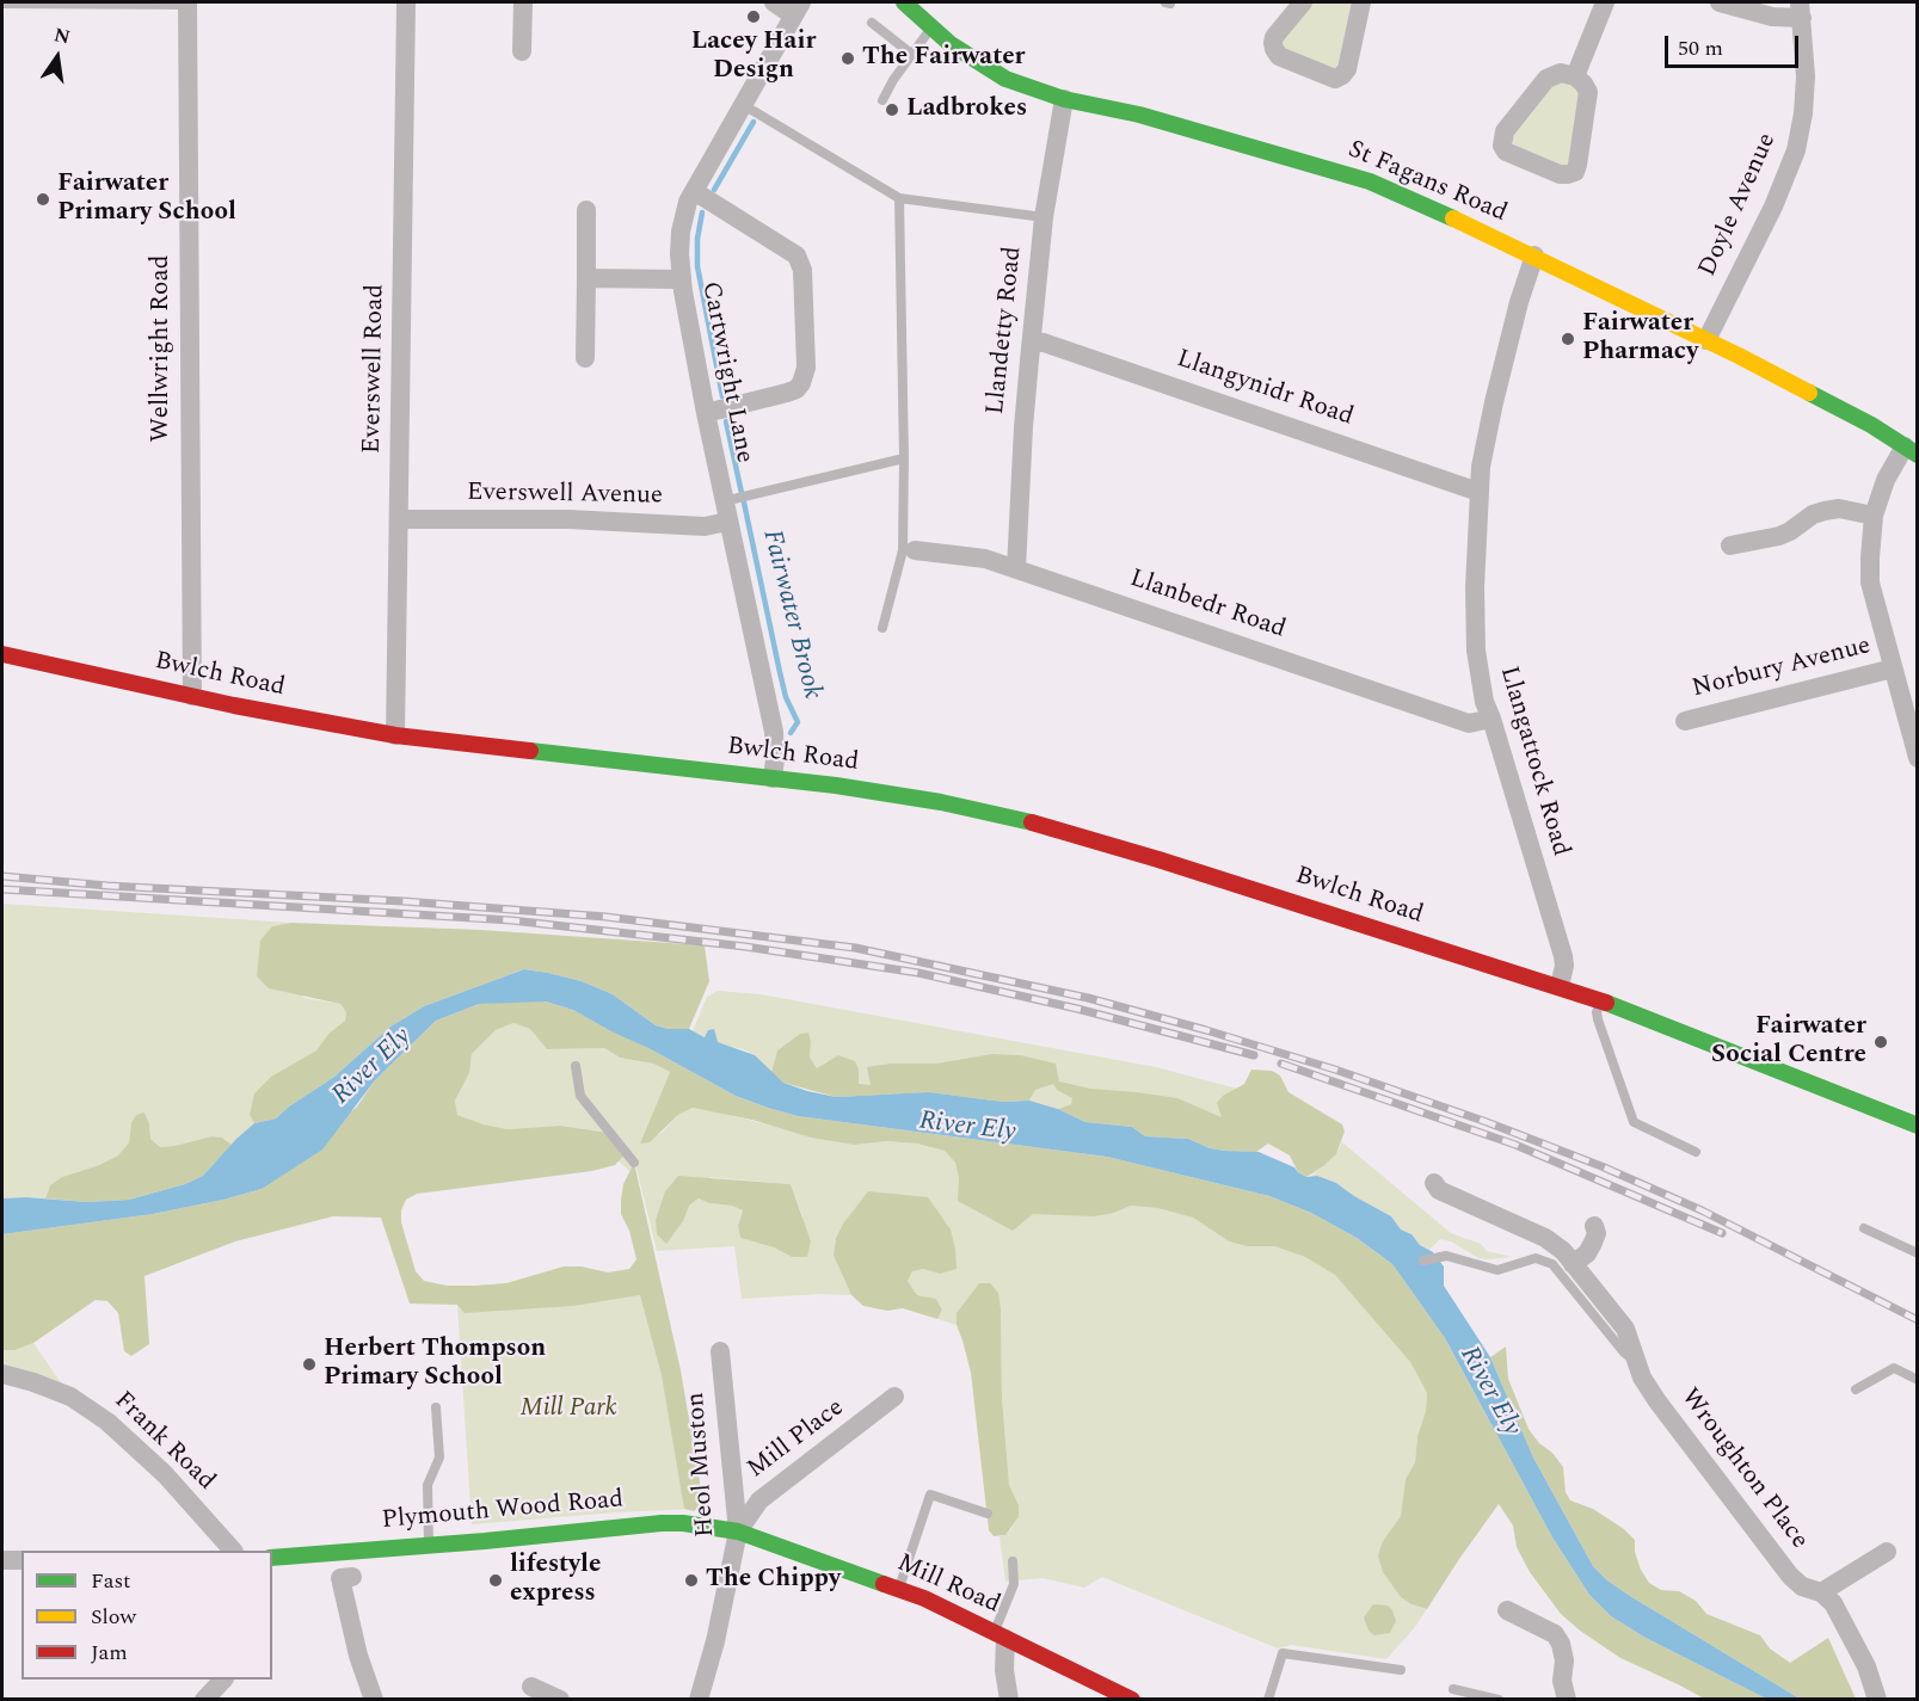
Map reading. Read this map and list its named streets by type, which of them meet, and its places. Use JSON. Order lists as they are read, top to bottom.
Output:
{
  "streets": {
    "street": [
      "St Fagans Road",
      "Doyle Avenue",
      "Llandetty Road",
      "Wellwright Road",
      "Everswell Road",
      "Cartwright Lane",
      "Llangynidr Road",
      "Everswell Avenue",
      "Llanbedr Road",
      "Norbury Avenue",
      "Bwlch Road",
      "Llangattock Road",
      "Mill Place",
      "Frank Road",
      "Heol Muston",
      "Wroughton Place",
      "Plymouth Wood Road",
      "Mill Road"
    ]
  },
  "crossings": [
    ["St Fagans Road", "Doyle Avenue"],
    ["St Fagans Road", "Llandetty Road"],
    ["St Fagans Road", "Llangattock Road"],
    ["Llandetty Road", "Llangynidr Road"],
    ["Llandetty Road", "Llanbedr Road"],
    ["Wellwright Road", "Bwlch Road"],
    ["Everswell Road", "Everswell Avenue"],
    ["Everswell Road", "Bwlch Road"],
    ["Cartwright Lane", "Everswell Avenue"],
    ["Cartwright Lane", "Bwlch Road"],
    ["Llangynidr Road", "Llangattock Road"],
    ["Llanbedr Road", "Llangattock Road"],
    ["Bwlch Road", "Llangattock Road"],
    ["Mill Place", "Heol Muston"],
    ["Mill Place", "Plymouth Wood Road"],
    ["Mill Place", "Mill Road"],
    ["Heol Muston", "Plymouth Wood Road"],
    ["Heol Muston", "Mill Road"],
    ["Plymouth Wood Road", "Mill Road"]
  ],
  "water": ["Fairwater Brook", "River Ely"],
  "parks": ["Mill Park"],
  "places": [
    "Lacey Hair Design",
    "The Fairwater",
    "Ladbrokes",
    "Fairwater Primary School",
    "Fairwater Pharmacy",
    "Fairwater Social Centre",
    "Herbert Thompson Primary School",
    "lifestyle express",
    "The Chippy"
  ],
  "legend": ["Fast", "Slow", "Jam"],
  "scale_bar": "50 m",
  "north": "top"
}
